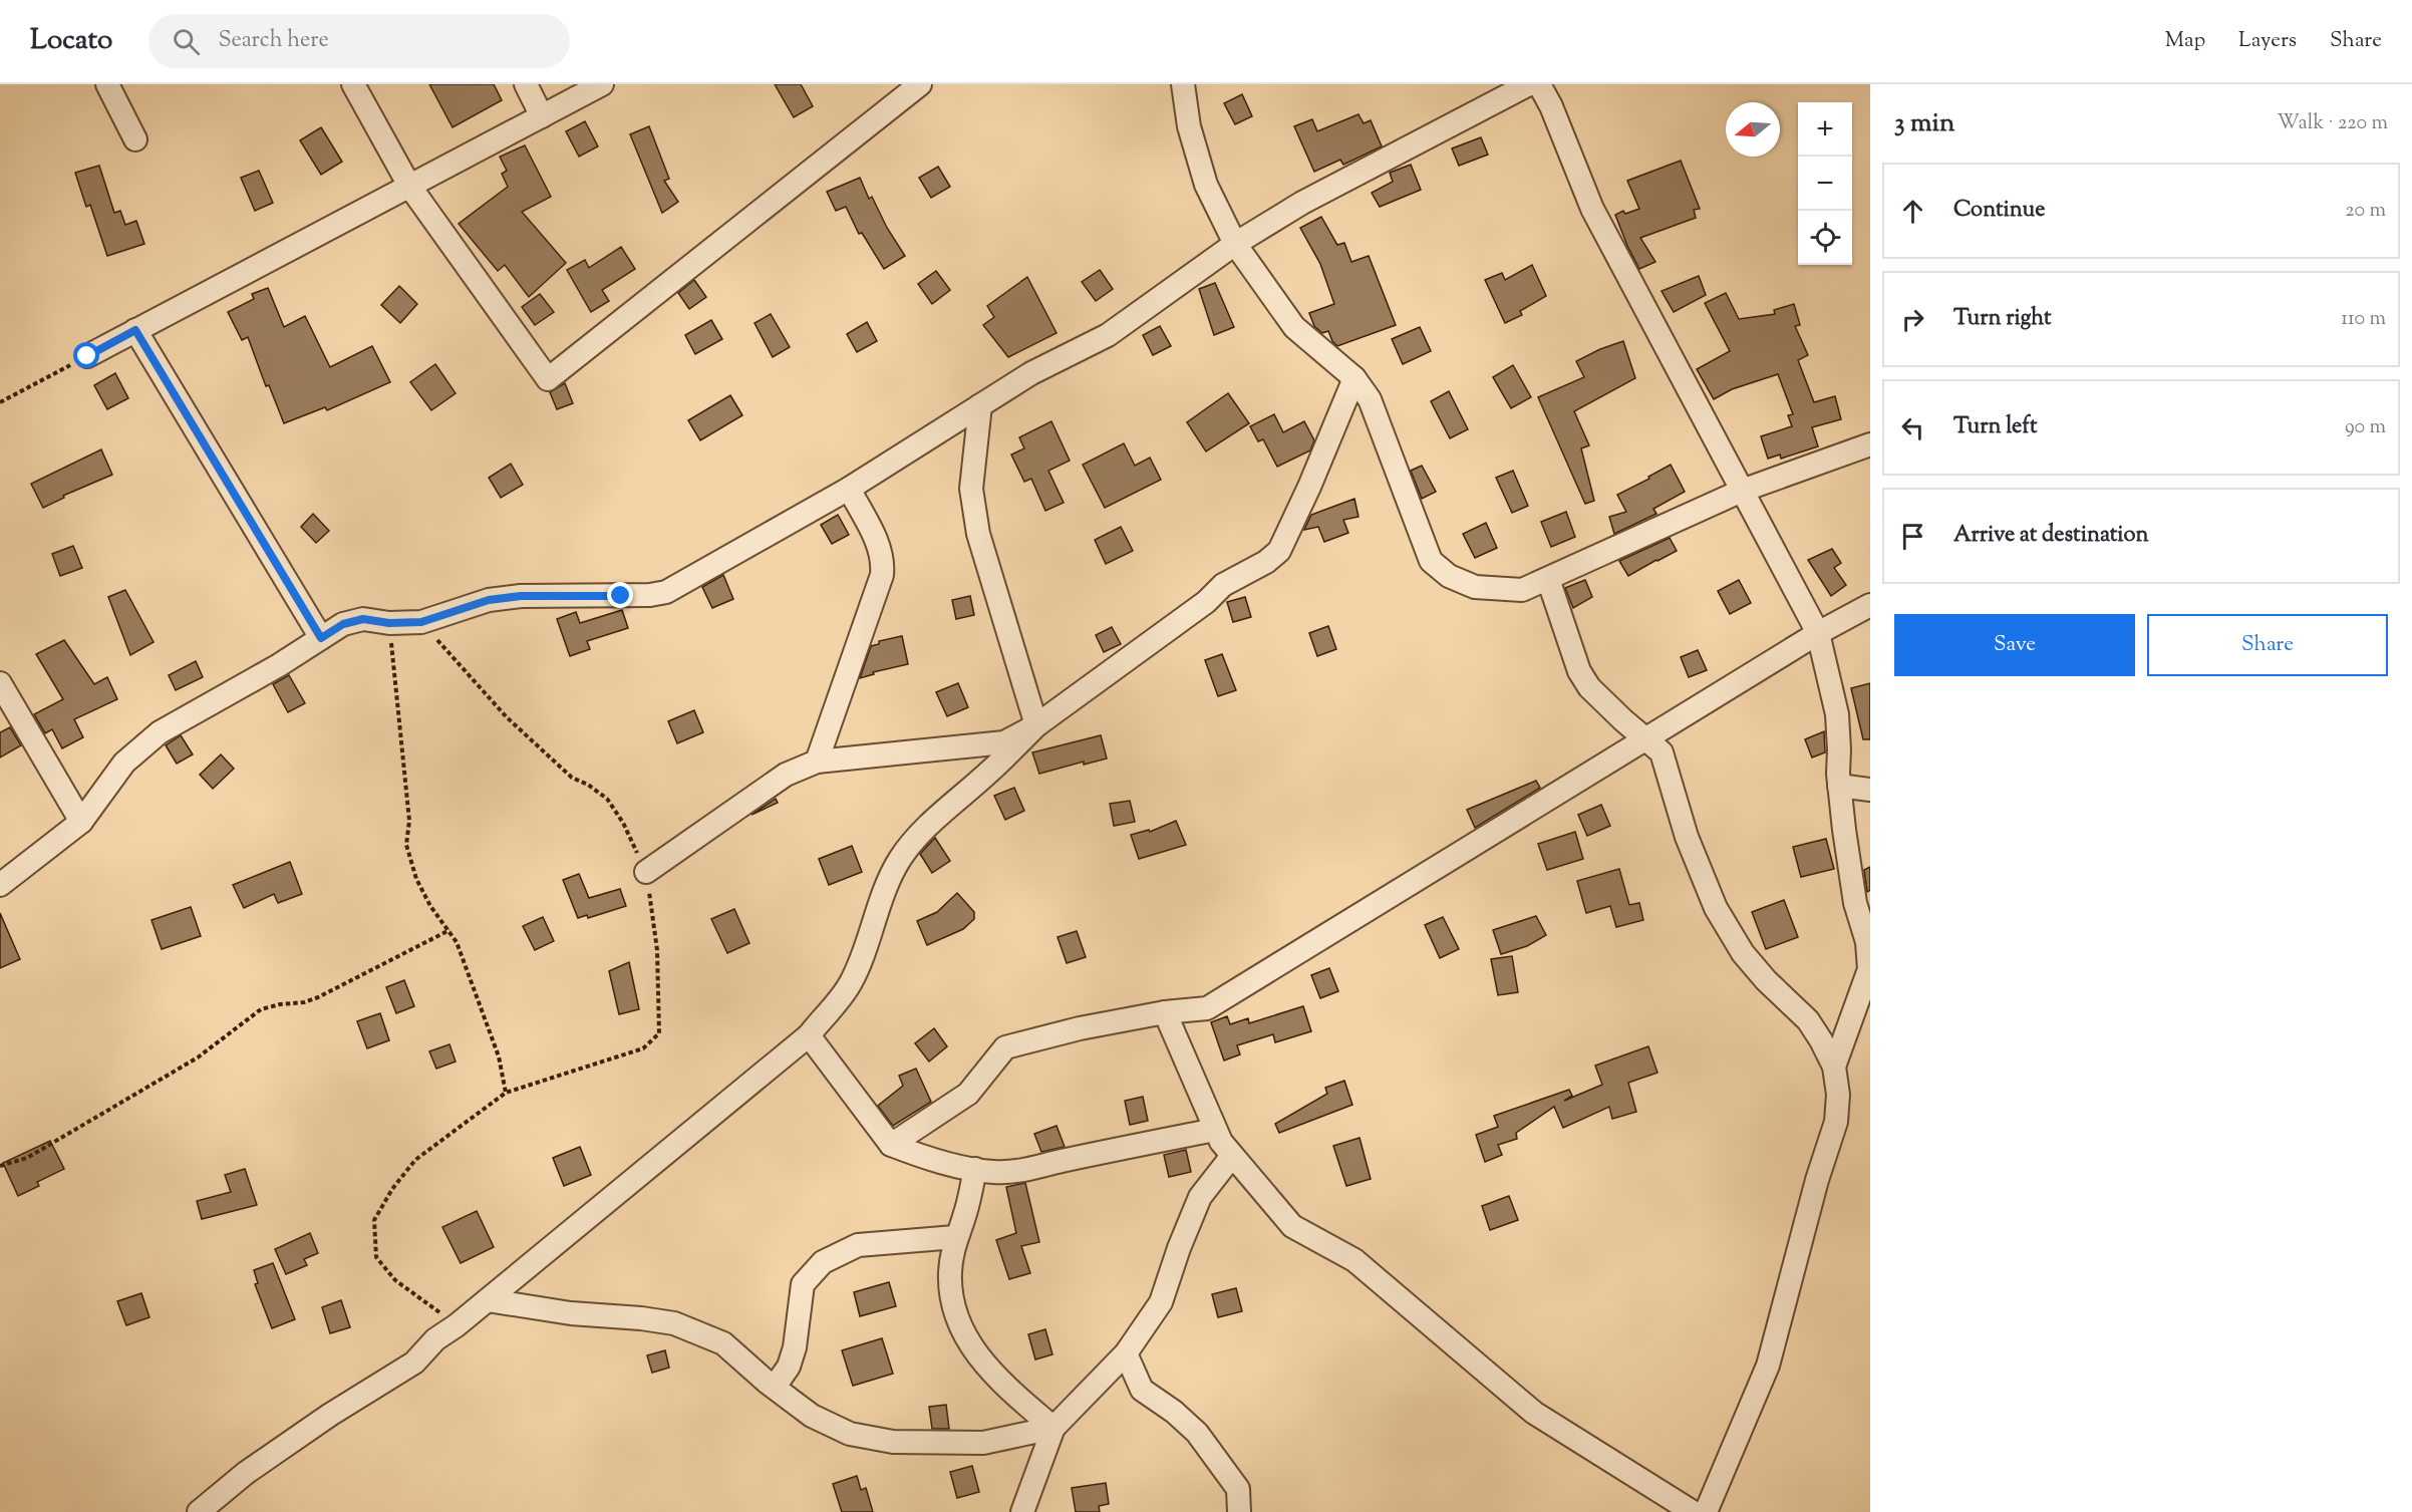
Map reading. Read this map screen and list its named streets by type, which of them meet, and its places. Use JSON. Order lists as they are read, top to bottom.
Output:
{
  "north": "left",
  "page": {
    "header": "Locato",
    "search": "Search here",
    "nav": ["Map", "Layers", "Share"],
    "heading": ["3 min", "Walk · 220 m"],
    "map_buttons": ["+", "−"],
    "list": [
      ["Continue", "20 m"],
      ["Turn right", "110 m"],
      ["Turn left", "90 m"],
      "Arrive at destination"
    ],
    "buttons": ["Save", "Share"]
  }
}
